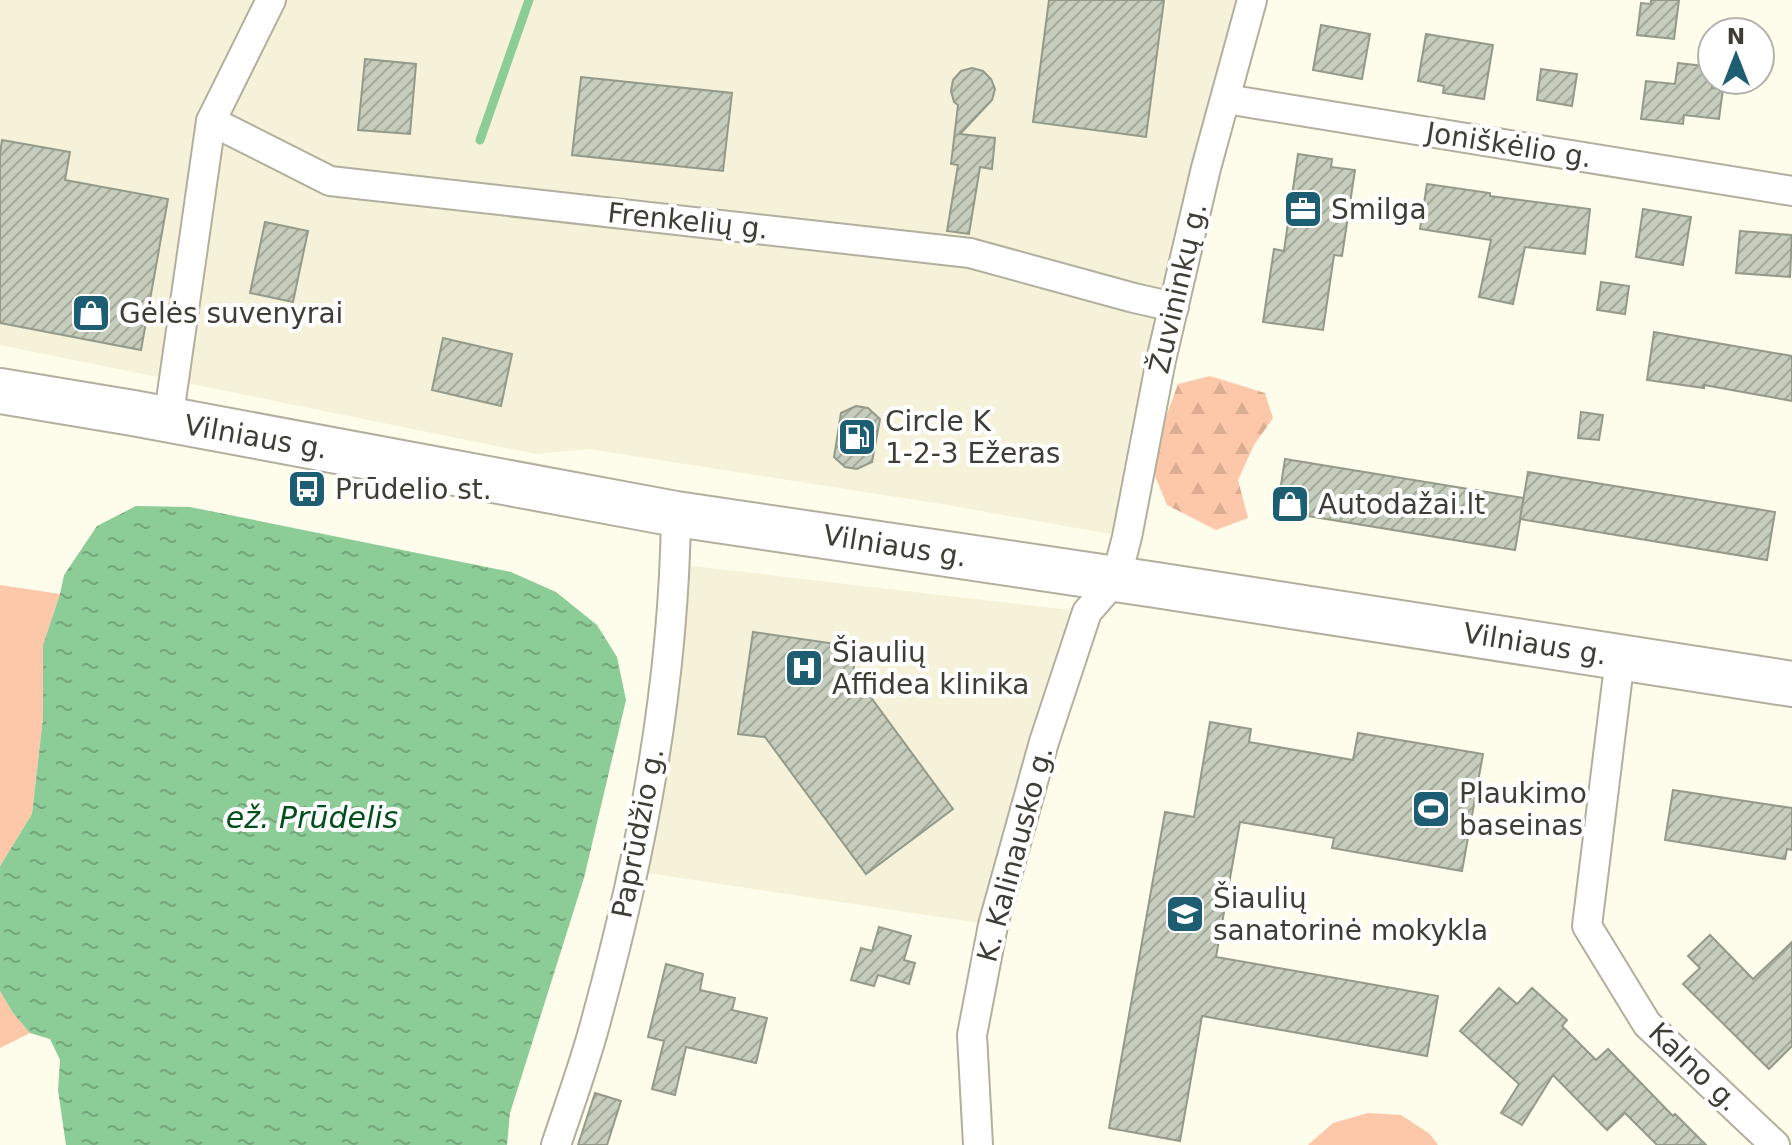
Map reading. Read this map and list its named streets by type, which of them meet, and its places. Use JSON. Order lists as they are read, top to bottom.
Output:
{
  "streets": {
    "highway": ["Vilniaus g."],
    "street": [
      "Joniškėlio g.",
      "Frenkelių g.",
      "Žuvininkų g.",
      "Paprūdžio g.",
      "K. Kalinausko g.",
      "Kalno g."
    ]
  },
  "crossings": [
    ["Joniškėlio g.", "Žuvininkų g."],
    ["Frenkelių g.", "Žuvininkų g."],
    ["Žuvininkų g.", "Vilniaus g."],
    ["Žuvininkų g.", "K. Kalinausko g."],
    ["Vilniaus g.", "Paprūdžio g."],
    ["Vilniaus g.", "K. Kalinausko g."],
    ["Vilniaus g.", "Kalno g."]
  ],
  "water": ["ež. Prūdelis"],
  "places": {
    "office": ["Smilga"],
    "shop": ["Gėlės suvenyrai", "Autodažai.lt"],
    "fuel station": ["Circle K 1-2-3 Ežeras"],
    "bus stop": ["Prūdelio st."],
    "hospital": ["Šiaulių Affidea klinika"],
    "sports": ["Plaukimo baseinas"],
    "school or university": ["Šiaulių sanatorinė mokykla"]
  },
  "north": "top"
}
